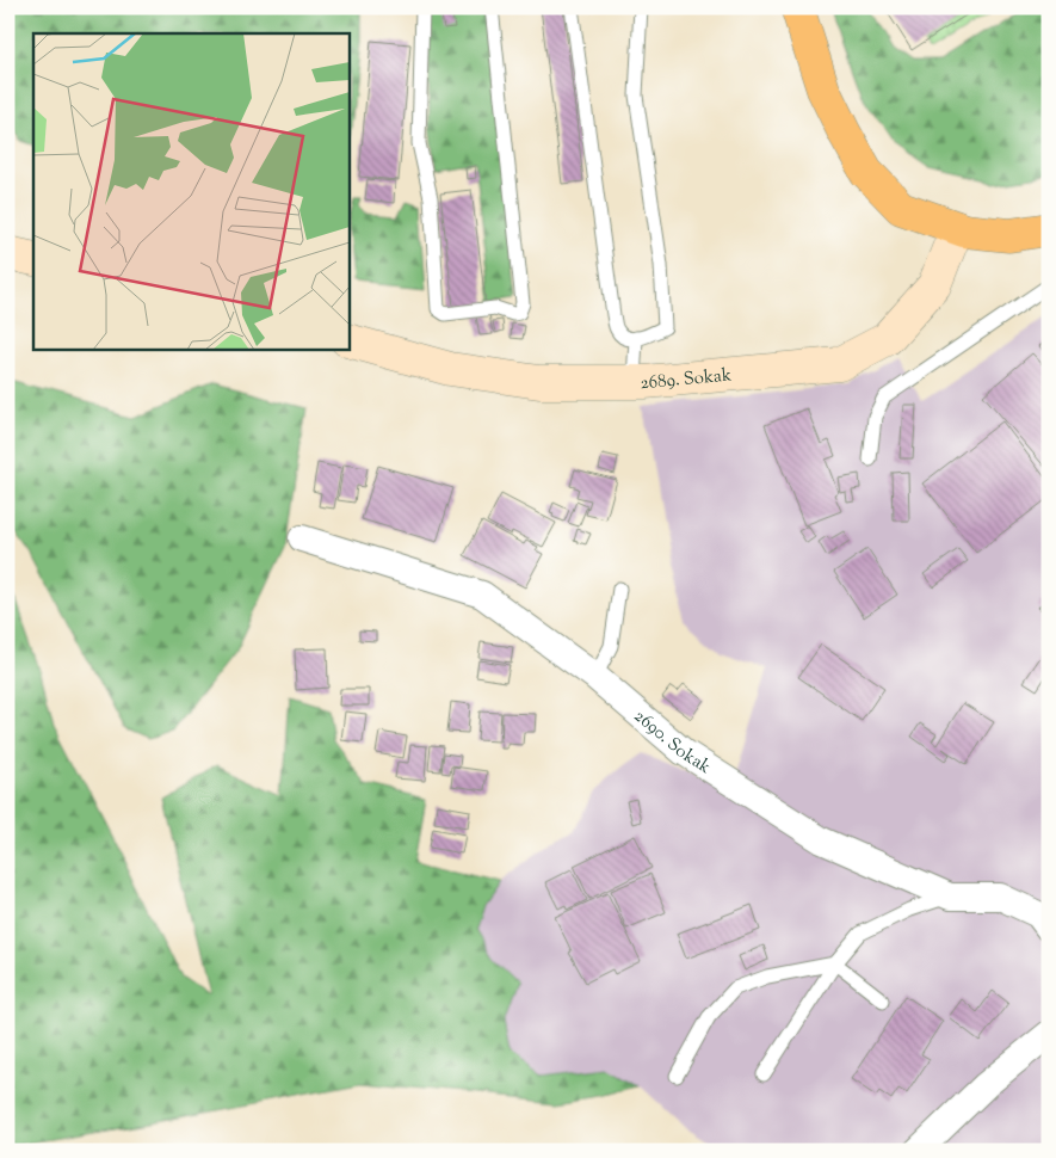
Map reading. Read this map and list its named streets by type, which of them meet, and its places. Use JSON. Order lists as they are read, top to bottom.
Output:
{
  "streets": {
    "main road": ["2689. Sokak"],
    "street": ["2690. Sokak"]
  }
}
